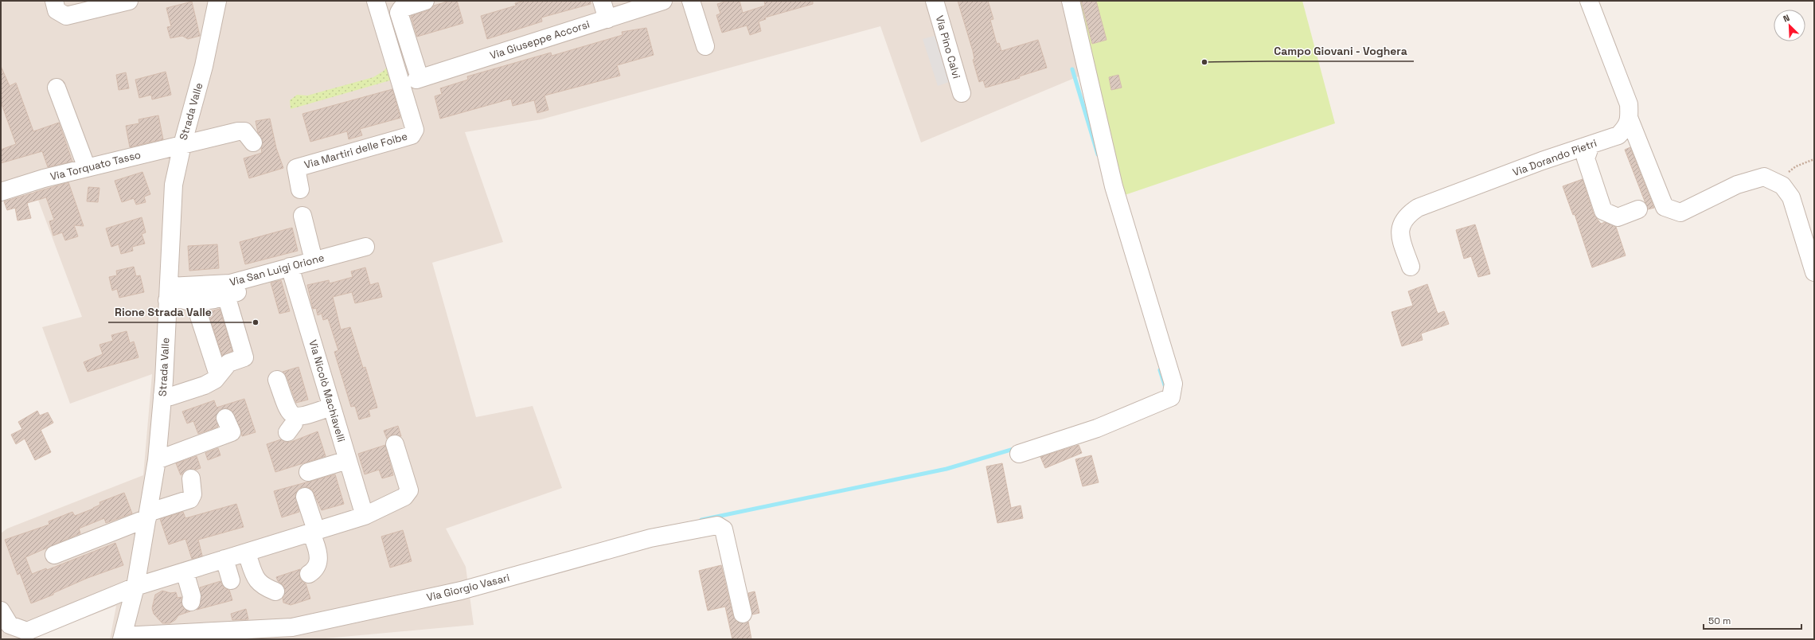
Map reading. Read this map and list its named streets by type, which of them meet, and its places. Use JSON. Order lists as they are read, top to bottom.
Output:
{
  "streets": {
    "street": [
      "Via Giuseppe Accorsi",
      "Via Pino Calvi",
      "Strada Valle",
      "Via Martiri delle Foibe",
      "Via Dorando Pietri",
      "Via Torquato Tasso",
      "Via San Luigi Orione",
      "Via Nicolò Machiavelli",
      "Via Giorgio Vasari"
    ]
  },
  "crossings": [
    ["Strada Valle", "Via Torquato Tasso"],
    ["Strada Valle", "Via San Luigi Orione"],
    ["Strada Valle", "Via Giorgio Vasari"],
    ["Via San Luigi Orione", "Via Nicolò Machiavelli"]
  ],
  "places": ["Campo Giovani - Voghera", "Rione Strada Valle"],
  "scale_bar": "50 m",
  "north": "top left"
}
